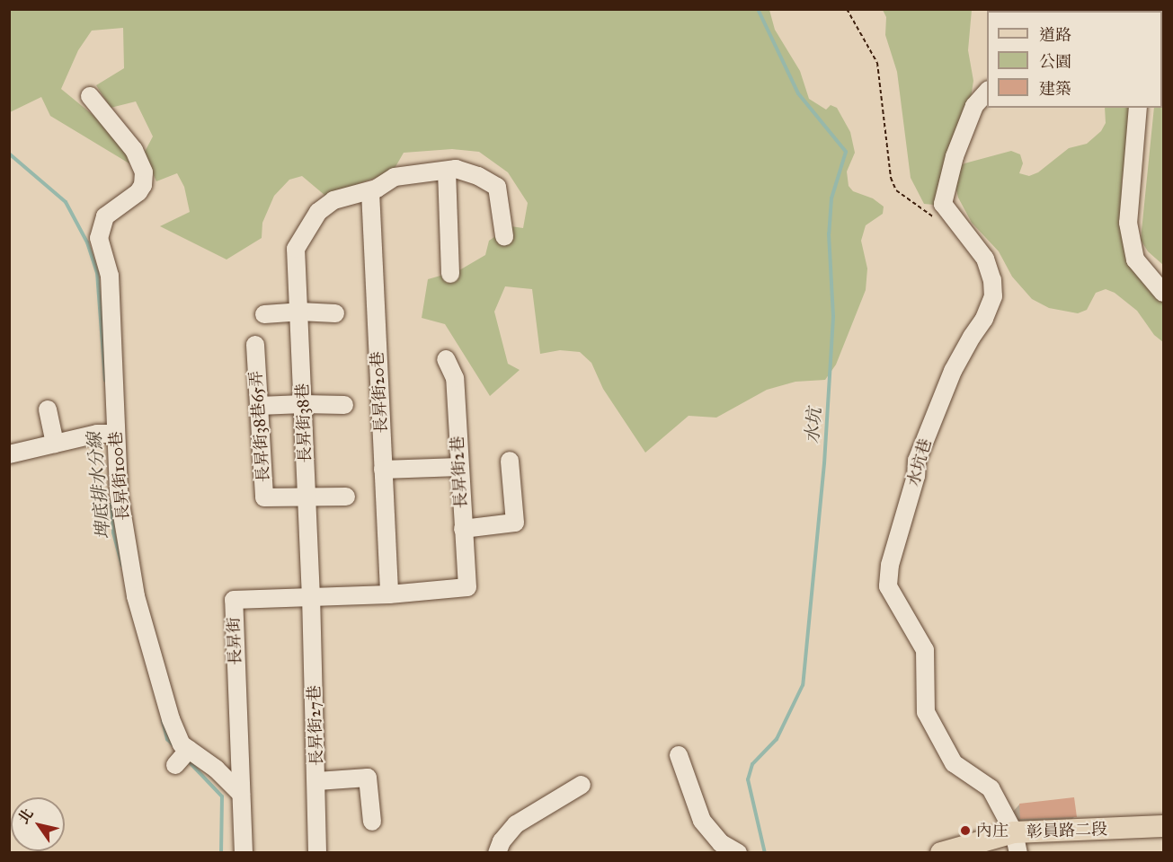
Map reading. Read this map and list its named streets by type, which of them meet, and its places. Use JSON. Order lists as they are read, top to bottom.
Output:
{
  "streets": {
    "main road": ["彰員路二段"],
    "lane": [
      "長昇街20巷",
      "長昇街38巷",
      "長昇街38巷65弄",
      "水坑巷",
      "長昇街2巷",
      "長昇街100巷",
      "長昇街",
      "長昇街27巷"
    ]
  },
  "crossings": [
    ["長昇街20巷", "長昇街38巷"],
    ["長昇街20巷", "長昇街"],
    ["長昇街38巷", "長昇街38巷65弄"],
    ["長昇街38巷", "長昇街"],
    ["長昇街38巷", "長昇街27巷"],
    ["水坑巷", "彰員路二段"],
    ["長昇街2巷", "長昇街"],
    ["長昇街100巷", "長昇街"],
    ["長昇街", "長昇街27巷"]
  ],
  "water": ["水坑", "埤底排水分線"],
  "places": ["內庄"],
  "legend": ["道路", "公園", "建築"],
  "north": "top left"
}
